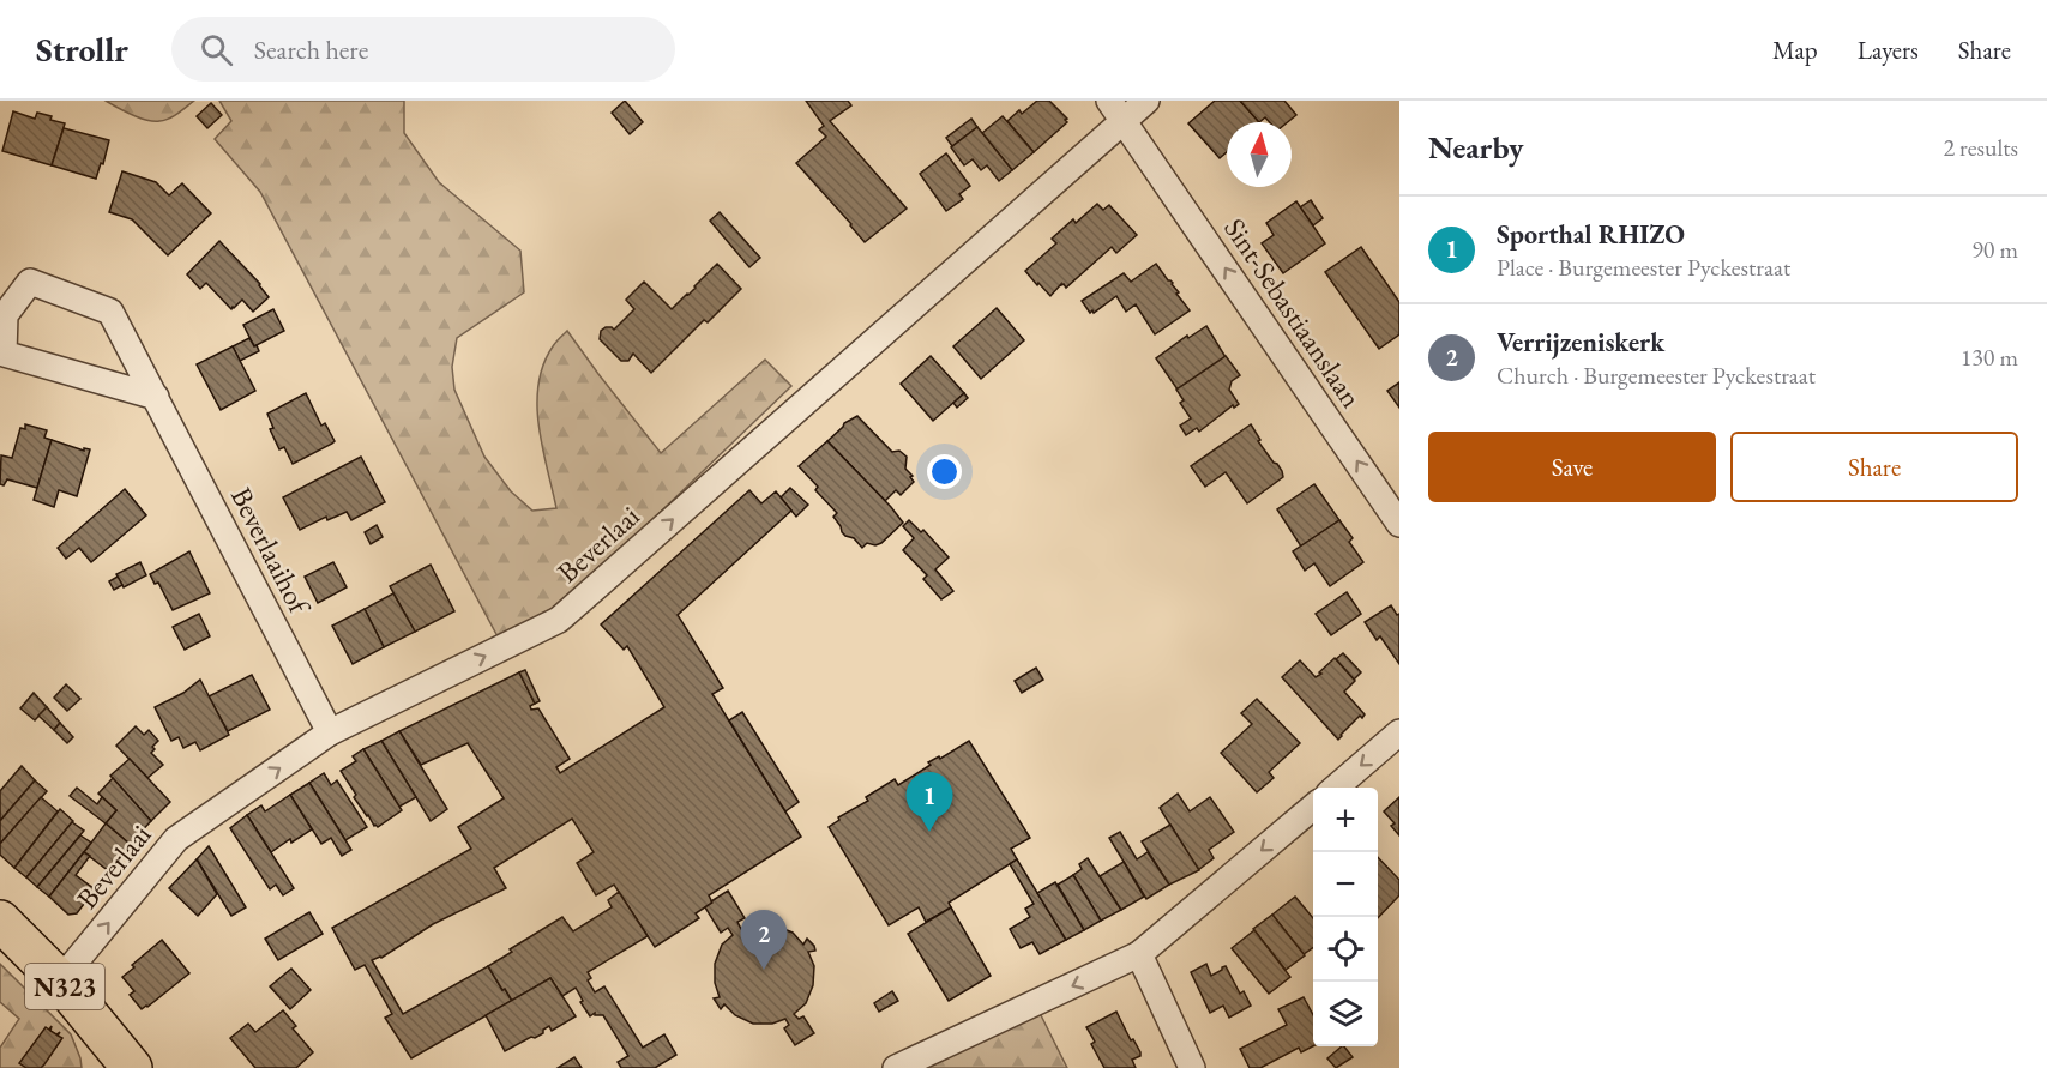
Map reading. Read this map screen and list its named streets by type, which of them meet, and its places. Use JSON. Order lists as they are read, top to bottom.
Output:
{
  "streets": {
    "main road": ["N323"],
    "street": ["Sint-Sebastiaanslaan", "Beverlaai", "Beverlaaihof"]
  },
  "crossings": [
    ["Sint-Sebastiaanslaan", "Beverlaai"],
    ["Beverlaai", "Beverlaaihof"],
    ["Beverlaai", "N323"]
  ],
  "one_way": ["Sint-Sebastiaanslaan", "Beverlaai"],
  "north": "top",
  "page": {
    "header": "Strollr",
    "search": "Search here",
    "nav": ["Map", "Layers", "Share"],
    "heading": ["Nearby", "2 results"],
    "list": [
      {
        "mark": "1",
        "name": "Sporthal RHIZO",
        "note": "Place · Burgemeester Pyckestraat",
        "value": "90 m"
      },
      {
        "mark": "2",
        "name": "Verrijzeniskerk",
        "note": "Church · Burgemeester Pyckestraat",
        "value": "130 m"
      }
    ],
    "buttons": ["Save", "Share"],
    "pins": ["1", "2"],
    "map_buttons": ["+", "−"]
  }
}
